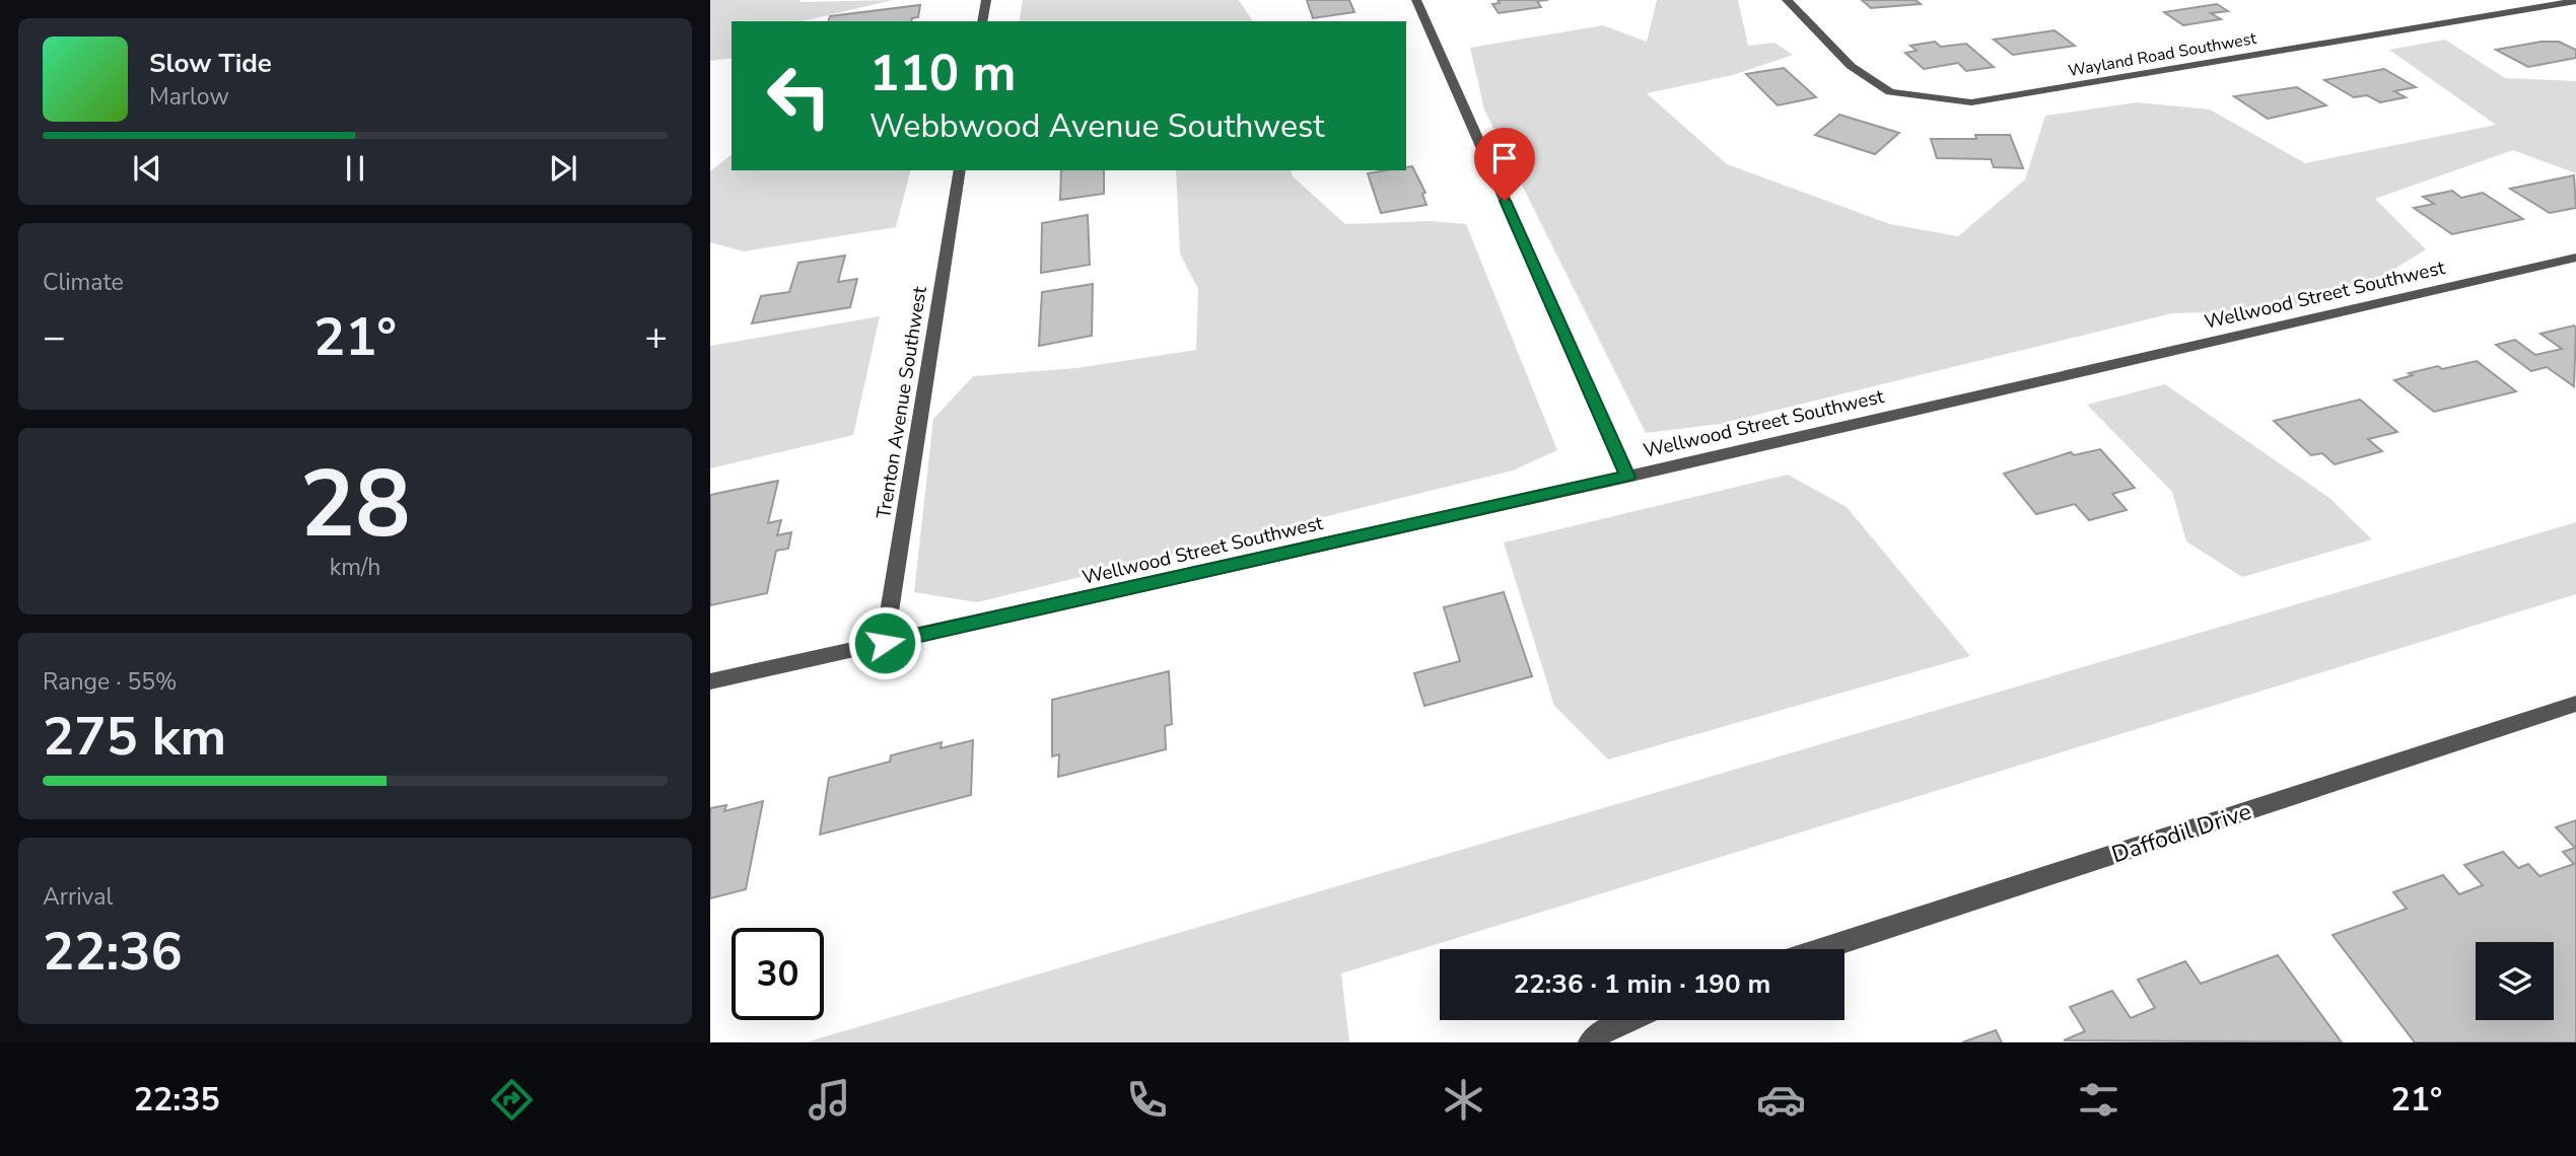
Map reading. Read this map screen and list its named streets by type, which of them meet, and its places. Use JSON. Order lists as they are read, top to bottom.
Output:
{
  "streets": {
    "street": [
      "Wayland Road Southwest",
      "Wellwood Street Southwest",
      "Trenton Avenue Southwest",
      "Daffodil Drive"
    ]
  },
  "crossings": [
    ["Wellwood Street Southwest", "Trenton Avenue Southwest"]
  ],
  "page": {
    "turn": ["110 m", "Webbwood Avenue Southwest"],
    "song": ["Slow Tide", "Marlow"],
    "tile": [
      "Climate",
      ["28", "km/h"],
      ["Range · 55%", "275 km"],
      ["Arrival", "22:36"]
    ],
    "heat": ["−", "21°", "+"],
    "limit": "30",
    "trip": "22:36 · 1 min · 190 m",
    "tabs": ["22:35", "21°"]
  }
}
